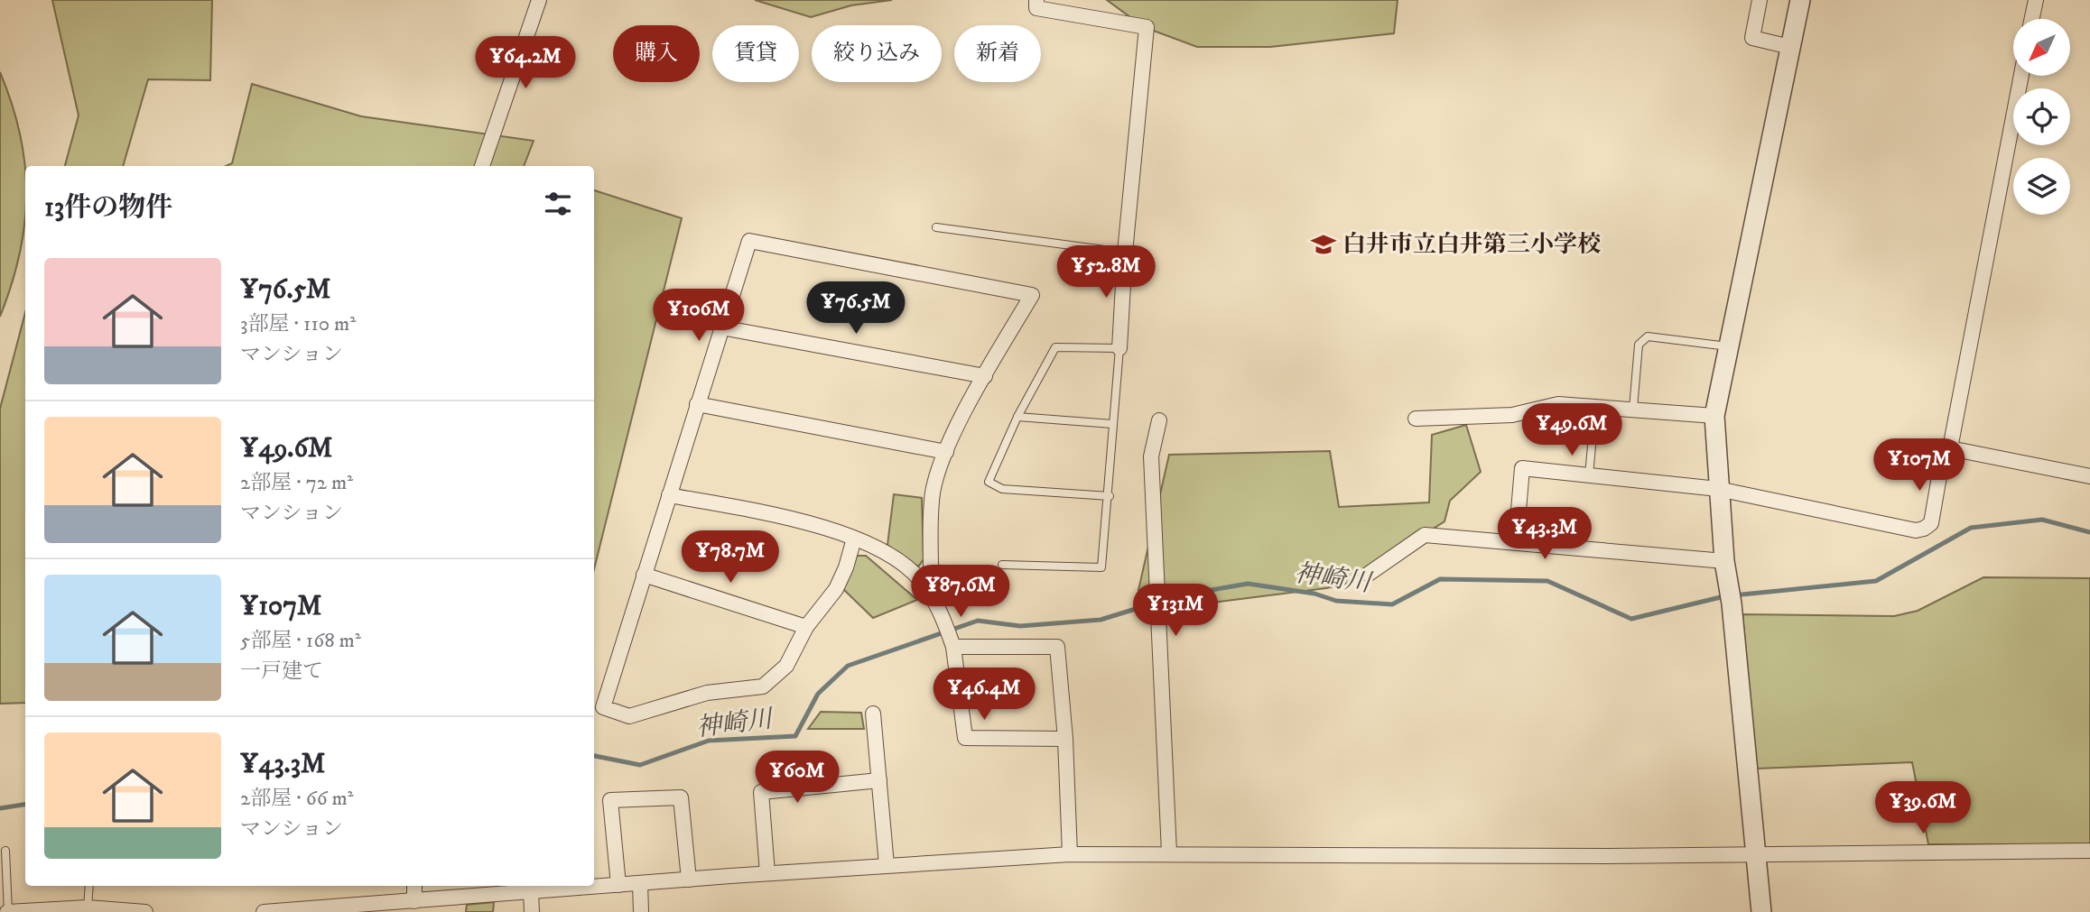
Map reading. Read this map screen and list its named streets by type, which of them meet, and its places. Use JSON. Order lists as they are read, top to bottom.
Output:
{
  "water": ["神崎川"],
  "places": {
    "school or university": ["白井市立白井第三小学校"]
  },
  "north": "bottom left",
  "page": {
    "chip": [
      "購入",
      "賃貸",
      "絞り込み",
      "新着"
    ],
    "price": [
      "¥64.2M",
      "¥52.8M",
      "¥76.5M",
      "¥106M",
      "¥49.6M",
      "¥107M",
      "¥43.3M",
      "¥78.7M",
      "¥87.6M",
      "¥131M",
      "¥46.4M",
      "¥60M",
      "¥39.6M"
    ],
    "heading": "13件の物件",
    "list": [
      {
        "name": "¥76.5M",
        "note": "3部屋 · 110 m² · マンション"
      },
      {
        "name": "¥49.6M",
        "note": "2部屋 · 72 m² · マンション"
      },
      {
        "name": "¥107M",
        "note": "5部屋 · 168 m² · 一戸建て"
      },
      {
        "name": "¥43.3M",
        "note": "2部屋 · 66 m² · マンション"
      }
    ]
  }
}
